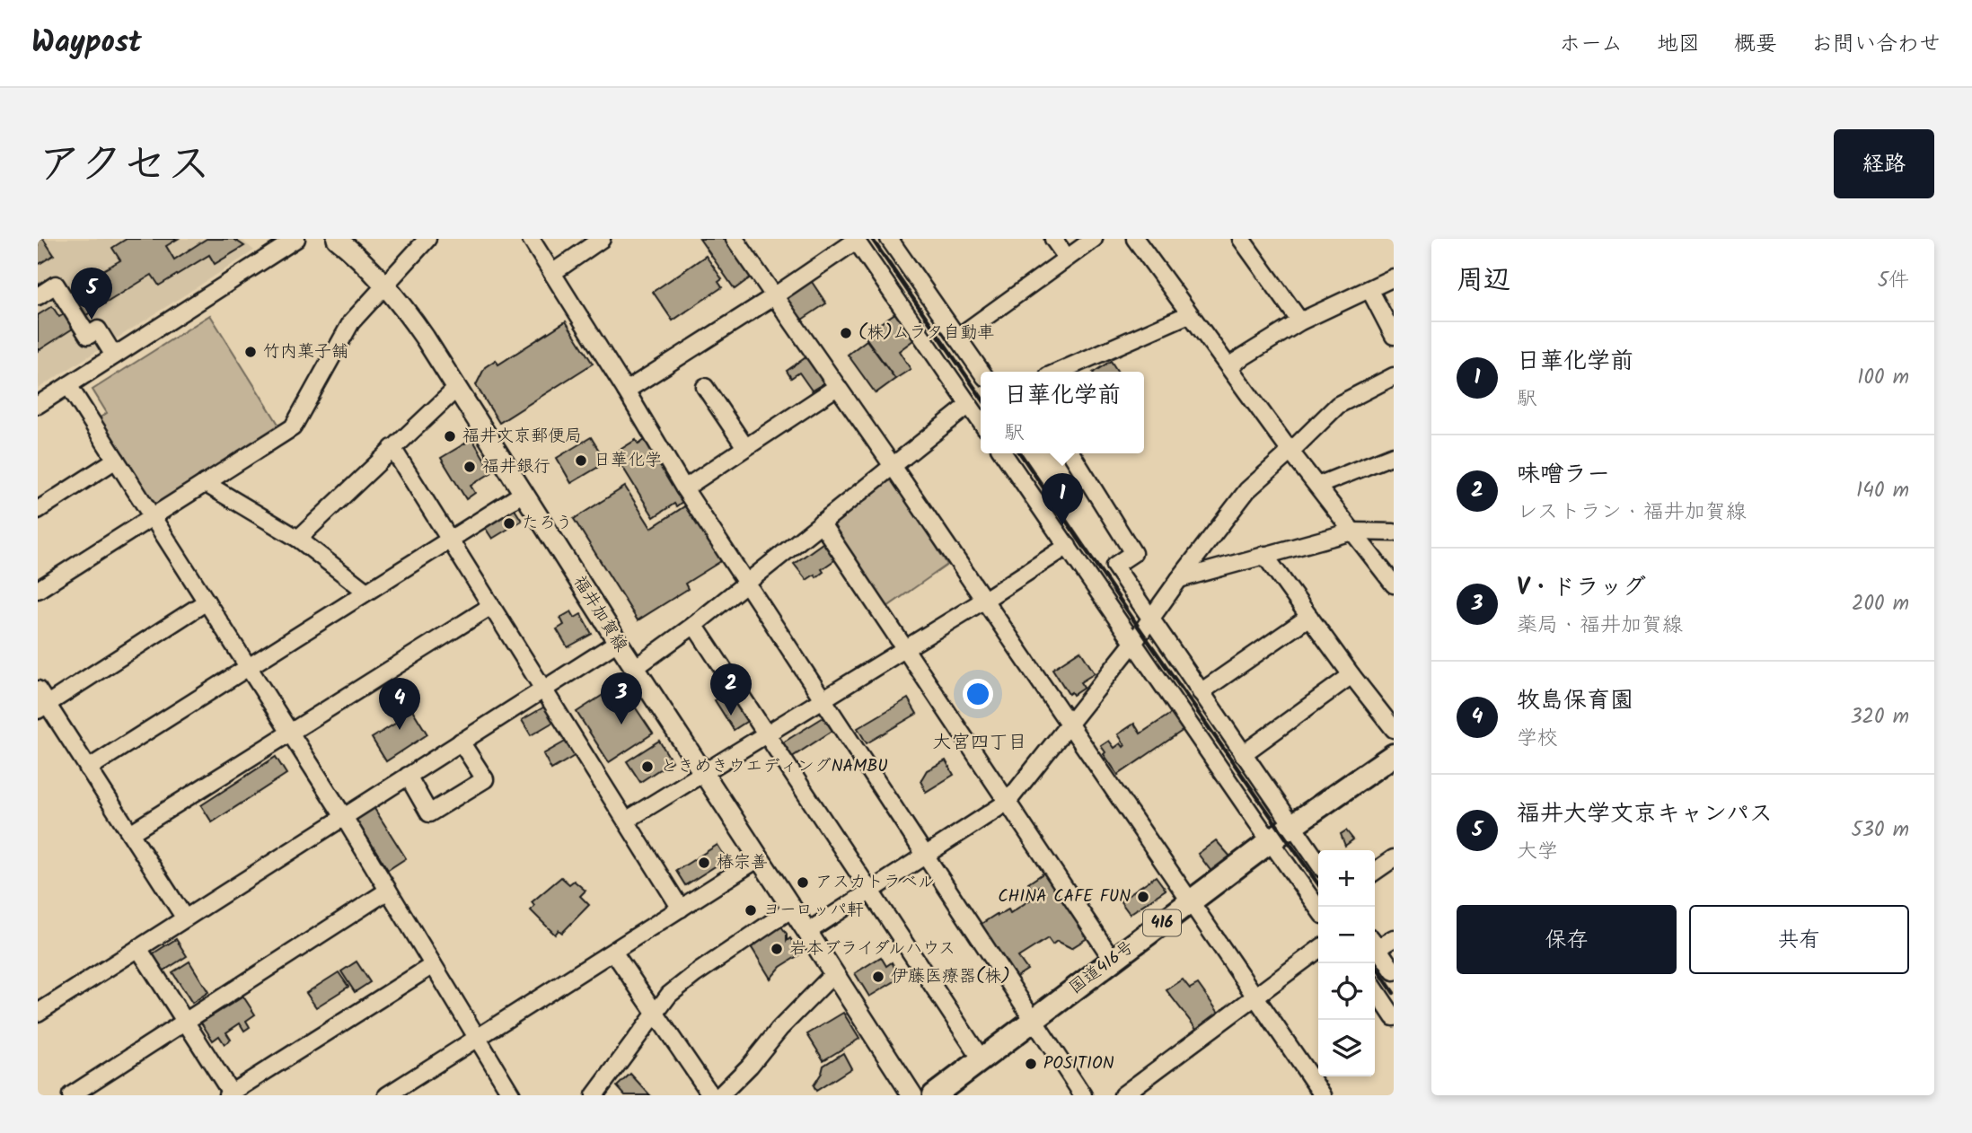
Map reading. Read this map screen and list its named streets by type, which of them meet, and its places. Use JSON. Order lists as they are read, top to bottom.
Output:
{
  "streets": {
    "highway": ["416", "国道416号"],
    "main road": ["福井加賀線"]
  },
  "districts": ["大宮四丁目"],
  "places": [
    "(株)ムラタ自動車",
    "竹内菓子舗",
    "福井文京郵便局",
    "日華化学",
    "福井銀行",
    "たろう",
    "ときめきウエディングNAMBU",
    "椿宗善",
    "アスカトラベル",
    "CHINA CAFE FUN",
    "ヨーロッパ軒",
    "岩本ブライダルハウス",
    "伊藤医療器(株)",
    "POSITION"
  ],
  "page": {
    "header": "Waypost",
    "nav": [
      "ホーム",
      "地図",
      "概要",
      "お問い合わせ"
    ],
    "title": "アクセス",
    "buttons": [
      "経路",
      ["保存", "共有"]
    ],
    "heading": ["周辺", "5件"],
    "pins": [
      "5",
      "1",
      "2",
      "3",
      "4"
    ],
    "list": [
      {
        "mark": "1",
        "name": "日華化学前",
        "note": "駅",
        "value": "100 m"
      },
      {
        "mark": "2",
        "name": "味噌ラー",
        "note": "レストラン · 福井加賀線",
        "value": "140 m"
      },
      {
        "mark": "3",
        "name": "V・ドラッグ",
        "note": "薬局 · 福井加賀線",
        "value": "200 m"
      },
      {
        "mark": "4",
        "name": "牧島保育園",
        "note": "学校",
        "value": "320 m"
      },
      {
        "mark": "5",
        "name": "福井大学文京キャンパス",
        "note": "大学",
        "value": "530 m"
      }
    ],
    "popup": ["日華化学前", "駅"],
    "map_buttons": ["+", "−"]
  }
}
